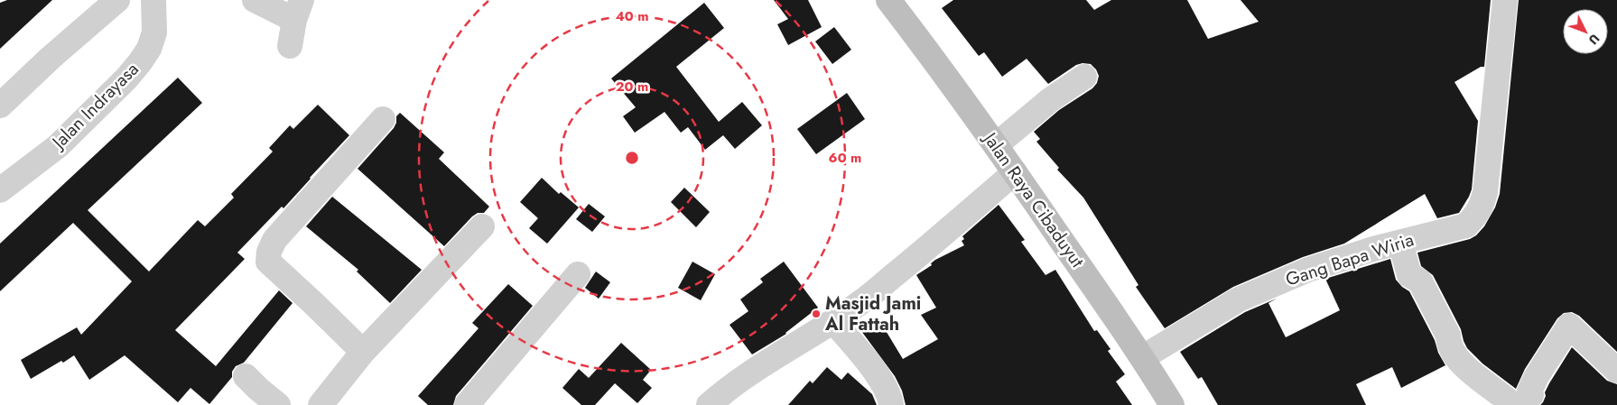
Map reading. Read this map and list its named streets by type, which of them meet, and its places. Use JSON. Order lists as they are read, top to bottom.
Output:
{
  "streets": {
    "main road": ["Jalan Raya Cibaduyut"],
    "street": ["Jalan Indrayasa", "Gang Bapa Wiria"]
  },
  "crossings": [
    ["Jalan Raya Cibaduyut", "Gang Bapa Wiria"]
  ],
  "places": ["Masjid Jami Al Fattah"],
  "north": "bottom right",
  "rings": ["40 m", "20 m", "60 m"]
}
